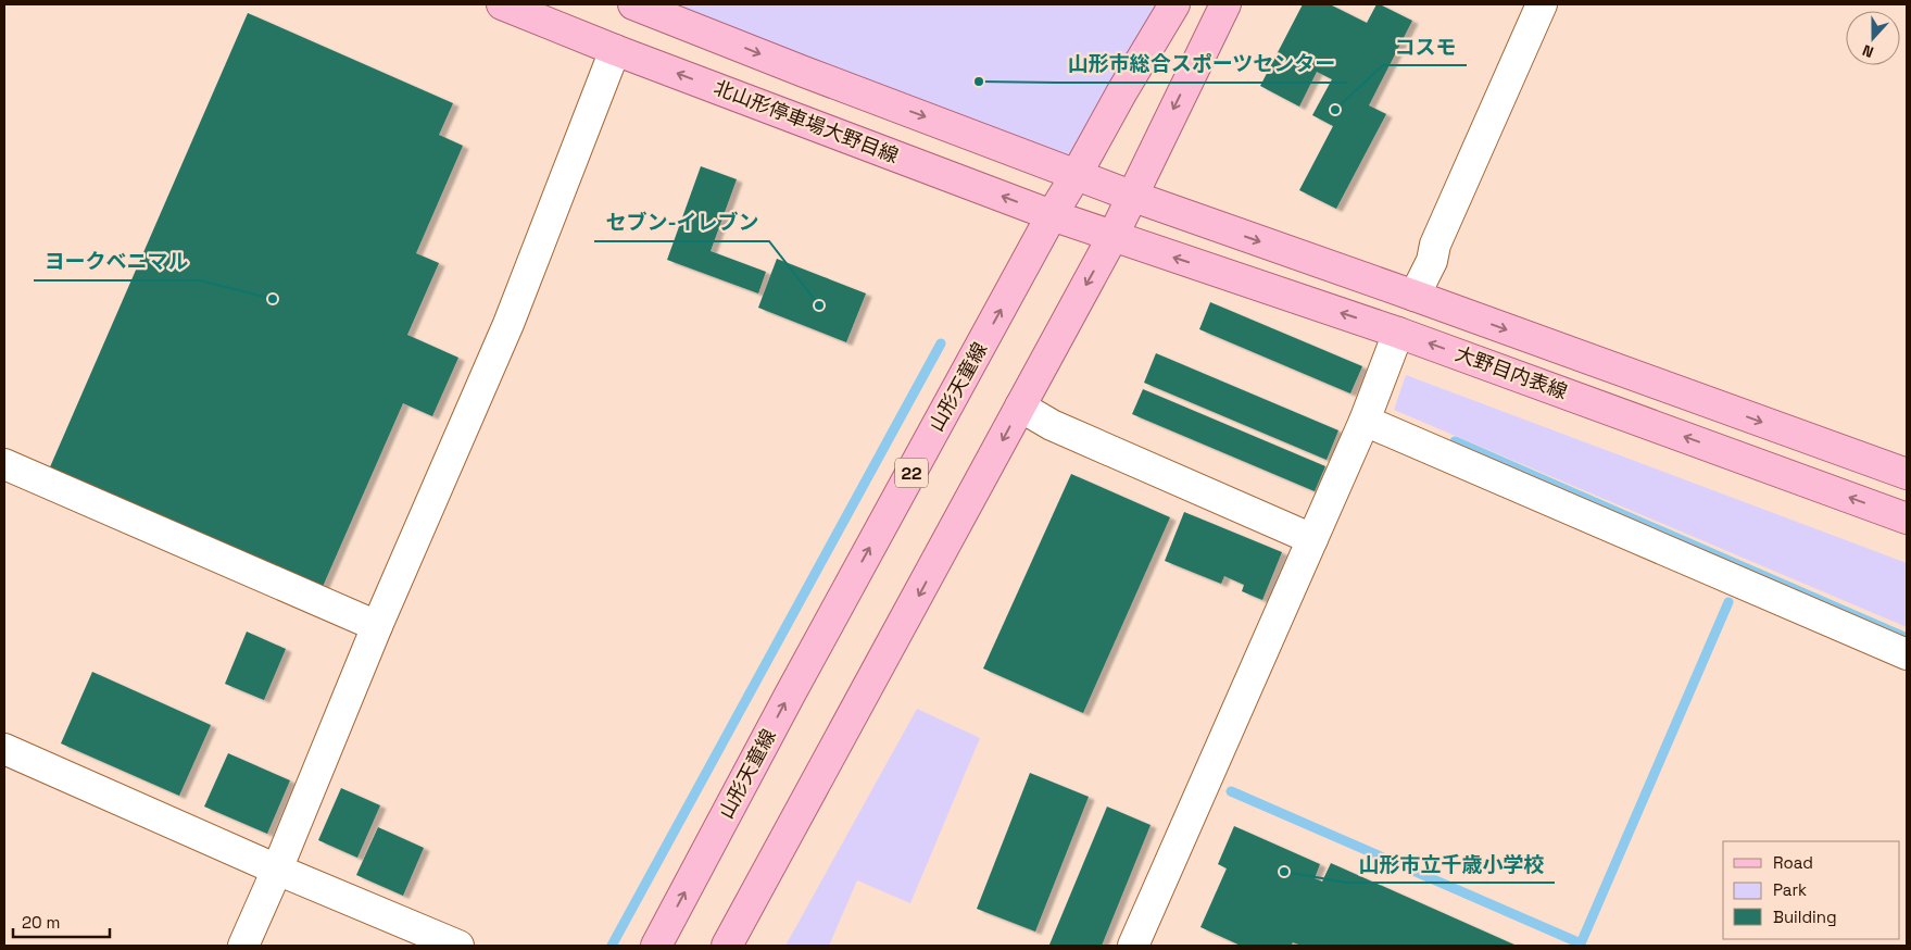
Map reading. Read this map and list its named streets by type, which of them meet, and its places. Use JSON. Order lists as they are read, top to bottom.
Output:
{
  "streets": {
    "main road": [
      "北山形停車場大野目線",
      "大野目内表線",
      "山形天童線",
      "22"
    ]
  },
  "crossings": [
    ["北山形停車場大野目線", "大野目内表線"],
    ["北山形停車場大野目線", "山形天童線"]
  ],
  "places": [
    "山形市総合スポーツセンター",
    "コスモ",
    "ヨークベニマル",
    "セブン-イレブン",
    "山形市立千歳小学校"
  ],
  "legend": ["Road", "Park", "Building"],
  "scale_bar": "20 m",
  "north": "bottom"
}
